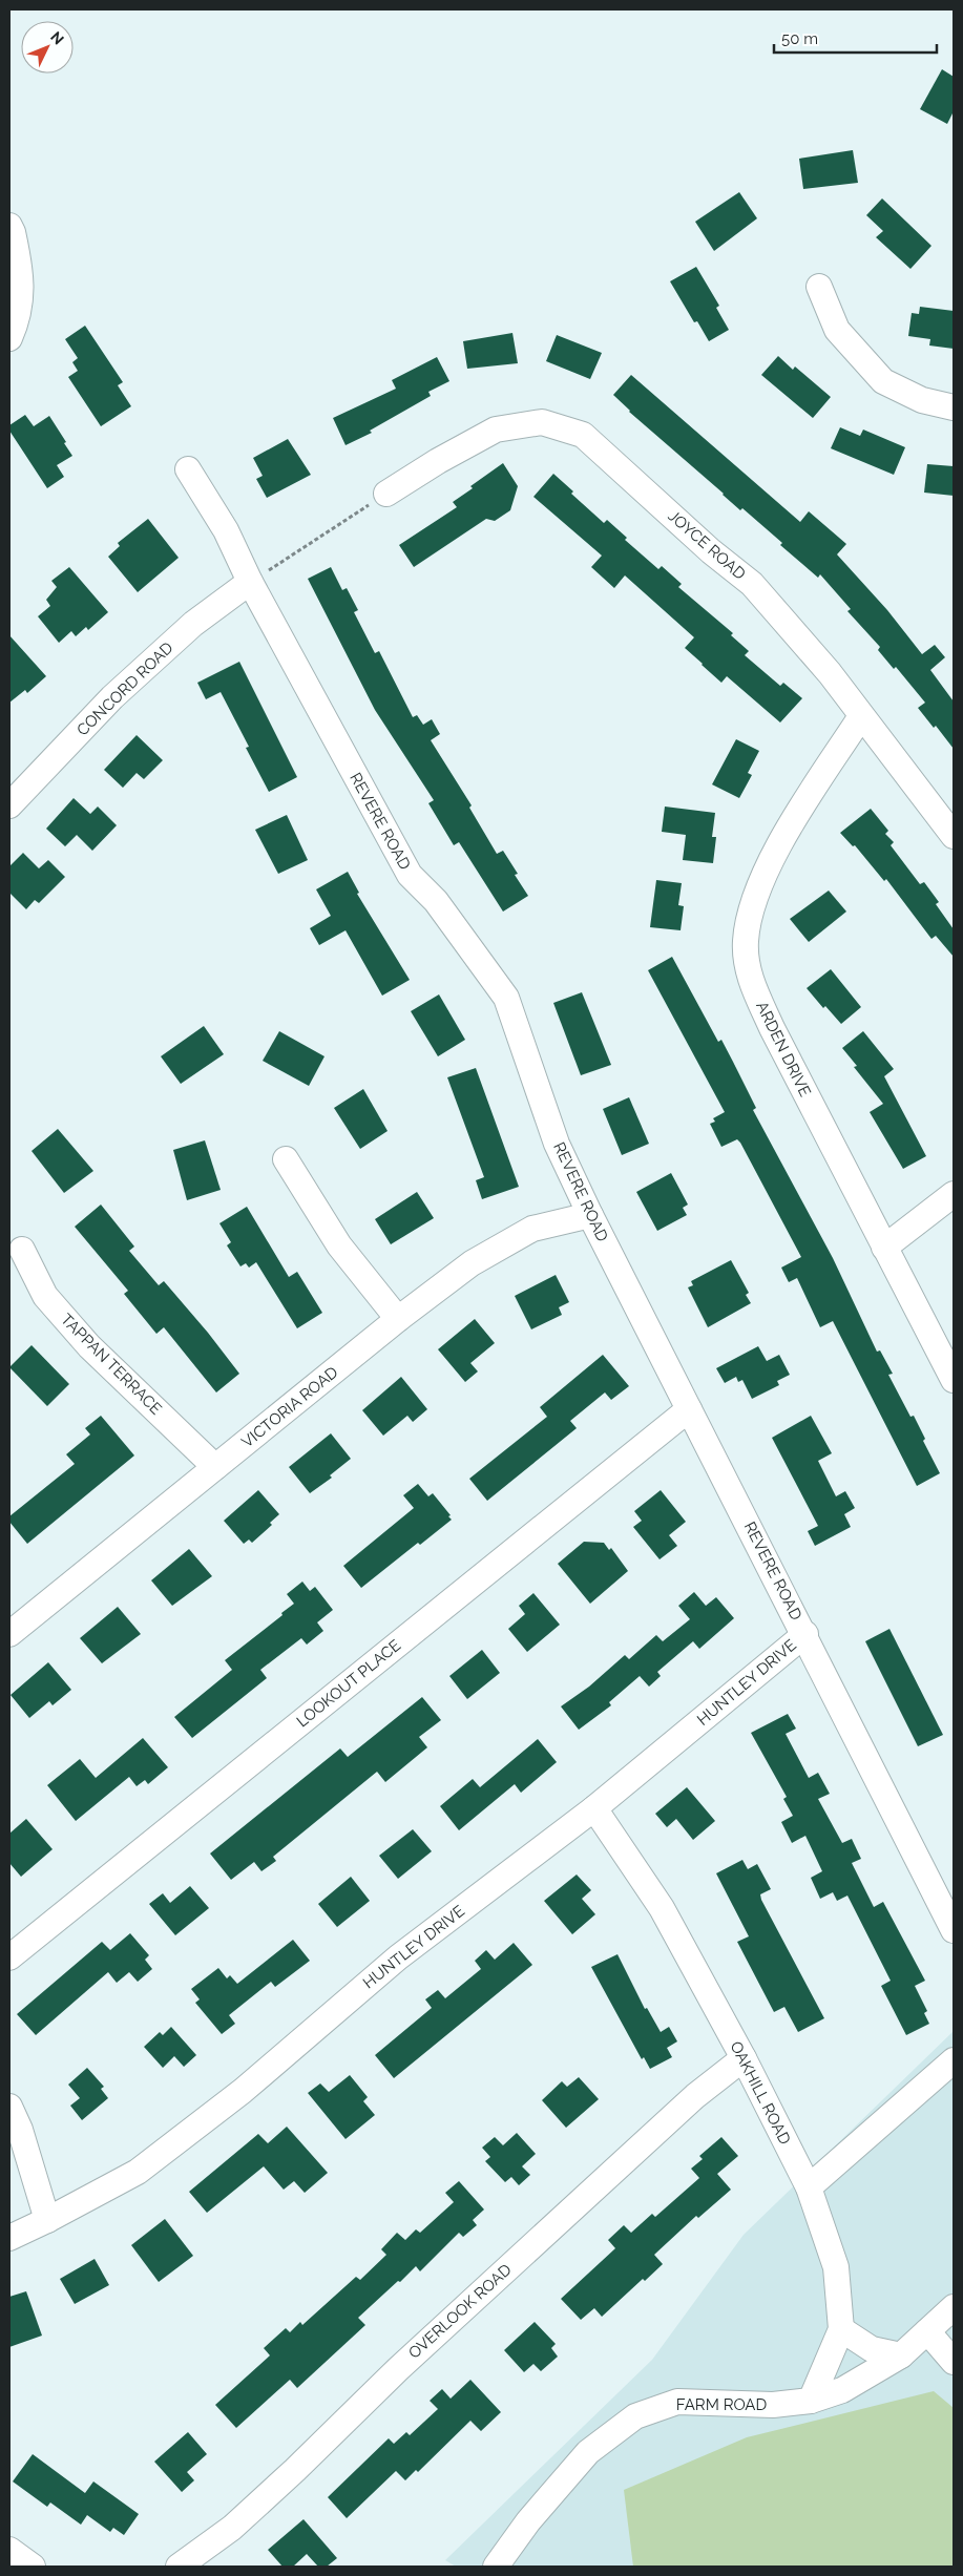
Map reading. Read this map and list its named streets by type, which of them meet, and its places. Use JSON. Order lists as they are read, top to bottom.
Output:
{
  "streets": {
    "street": [
      "JOYCE ROAD",
      "CONCORD ROAD",
      "REVERE ROAD",
      "ARDEN DRIVE",
      "TAPPAN TERRACE",
      "VICTORIA ROAD",
      "HUNTLEY DRIVE",
      "LOOKOUT PLACE",
      "OAKHILL ROAD",
      "OVERLOOK ROAD",
      "FARM ROAD"
    ]
  },
  "crossings": [
    ["JOYCE ROAD", "ARDEN DRIVE"],
    ["CONCORD ROAD", "REVERE ROAD"],
    ["REVERE ROAD", "VICTORIA ROAD"],
    ["REVERE ROAD", "HUNTLEY DRIVE"],
    ["REVERE ROAD", "LOOKOUT PLACE"],
    ["TAPPAN TERRACE", "VICTORIA ROAD"],
    ["HUNTLEY DRIVE", "OAKHILL ROAD"],
    ["OAKHILL ROAD", "OVERLOOK ROAD"],
    ["OAKHILL ROAD", "FARM ROAD"]
  ],
  "scale_bar": "50 m",
  "north": "top right"
}
